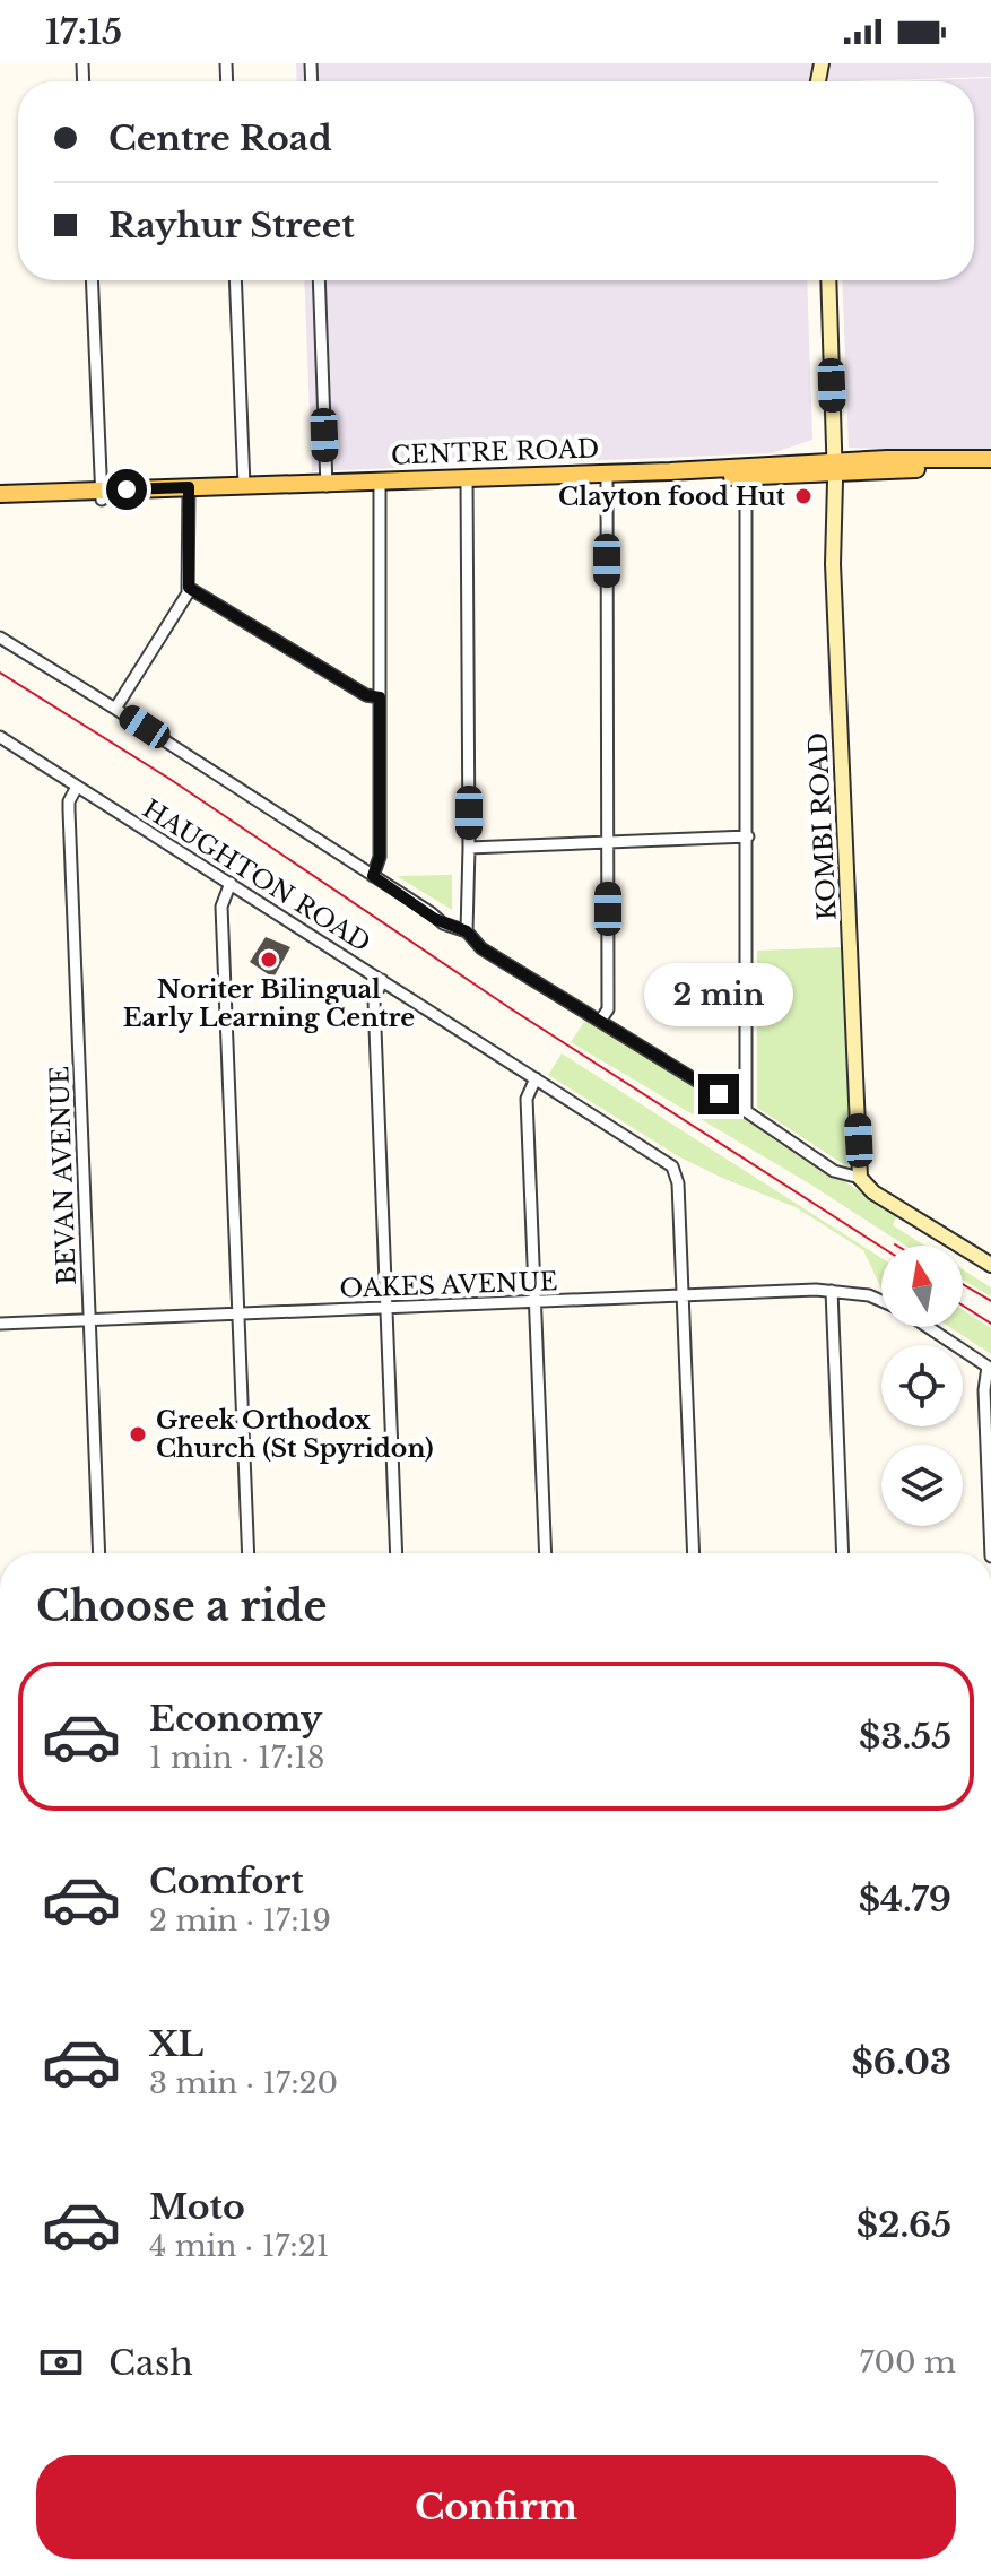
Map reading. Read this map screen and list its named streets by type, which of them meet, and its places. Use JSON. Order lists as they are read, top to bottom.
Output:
{
  "streets": {
    "main road": ["CENTRE ROAD", "KOMBI ROAD"],
    "street": ["HAUGHTON ROAD", "BEVAN AVENUE", "OAKES AVENUE"]
  },
  "crossings": [
    ["CENTRE ROAD", "KOMBI ROAD"],
    ["HAUGHTON ROAD", "BEVAN AVENUE"],
    ["HAUGHTON ROAD", "OAKES AVENUE"],
    ["BEVAN AVENUE", "OAKES AVENUE"]
  ],
  "places": ["Clayton food Hut", "Noriter Bilingual Early Learning Centre", "Greek Orthodox Church (St Spyridon)"],
  "north": "top",
  "page": {
    "status": "17:15",
    "banner": ["Centre Road", "Rayhur Street"],
    "bubble": "2 min",
    "heading": "Choose a ride",
    "list": [
      {
        "name": "Economy",
        "note": "1 min · 17:18",
        "value": "$3.55"
      },
      {
        "name": "Comfort",
        "note": "2 min · 17:19",
        "value": "$4.79"
      },
      {
        "name": "XL",
        "note": "3 min · 17:20",
        "value": "$6.03"
      },
      {
        "name": "Moto",
        "note": "4 min · 17:21",
        "value": "$2.65"
      }
    ],
    "pay": ["Cash", "700 m"],
    "buttons": "Confirm"
  }
}
